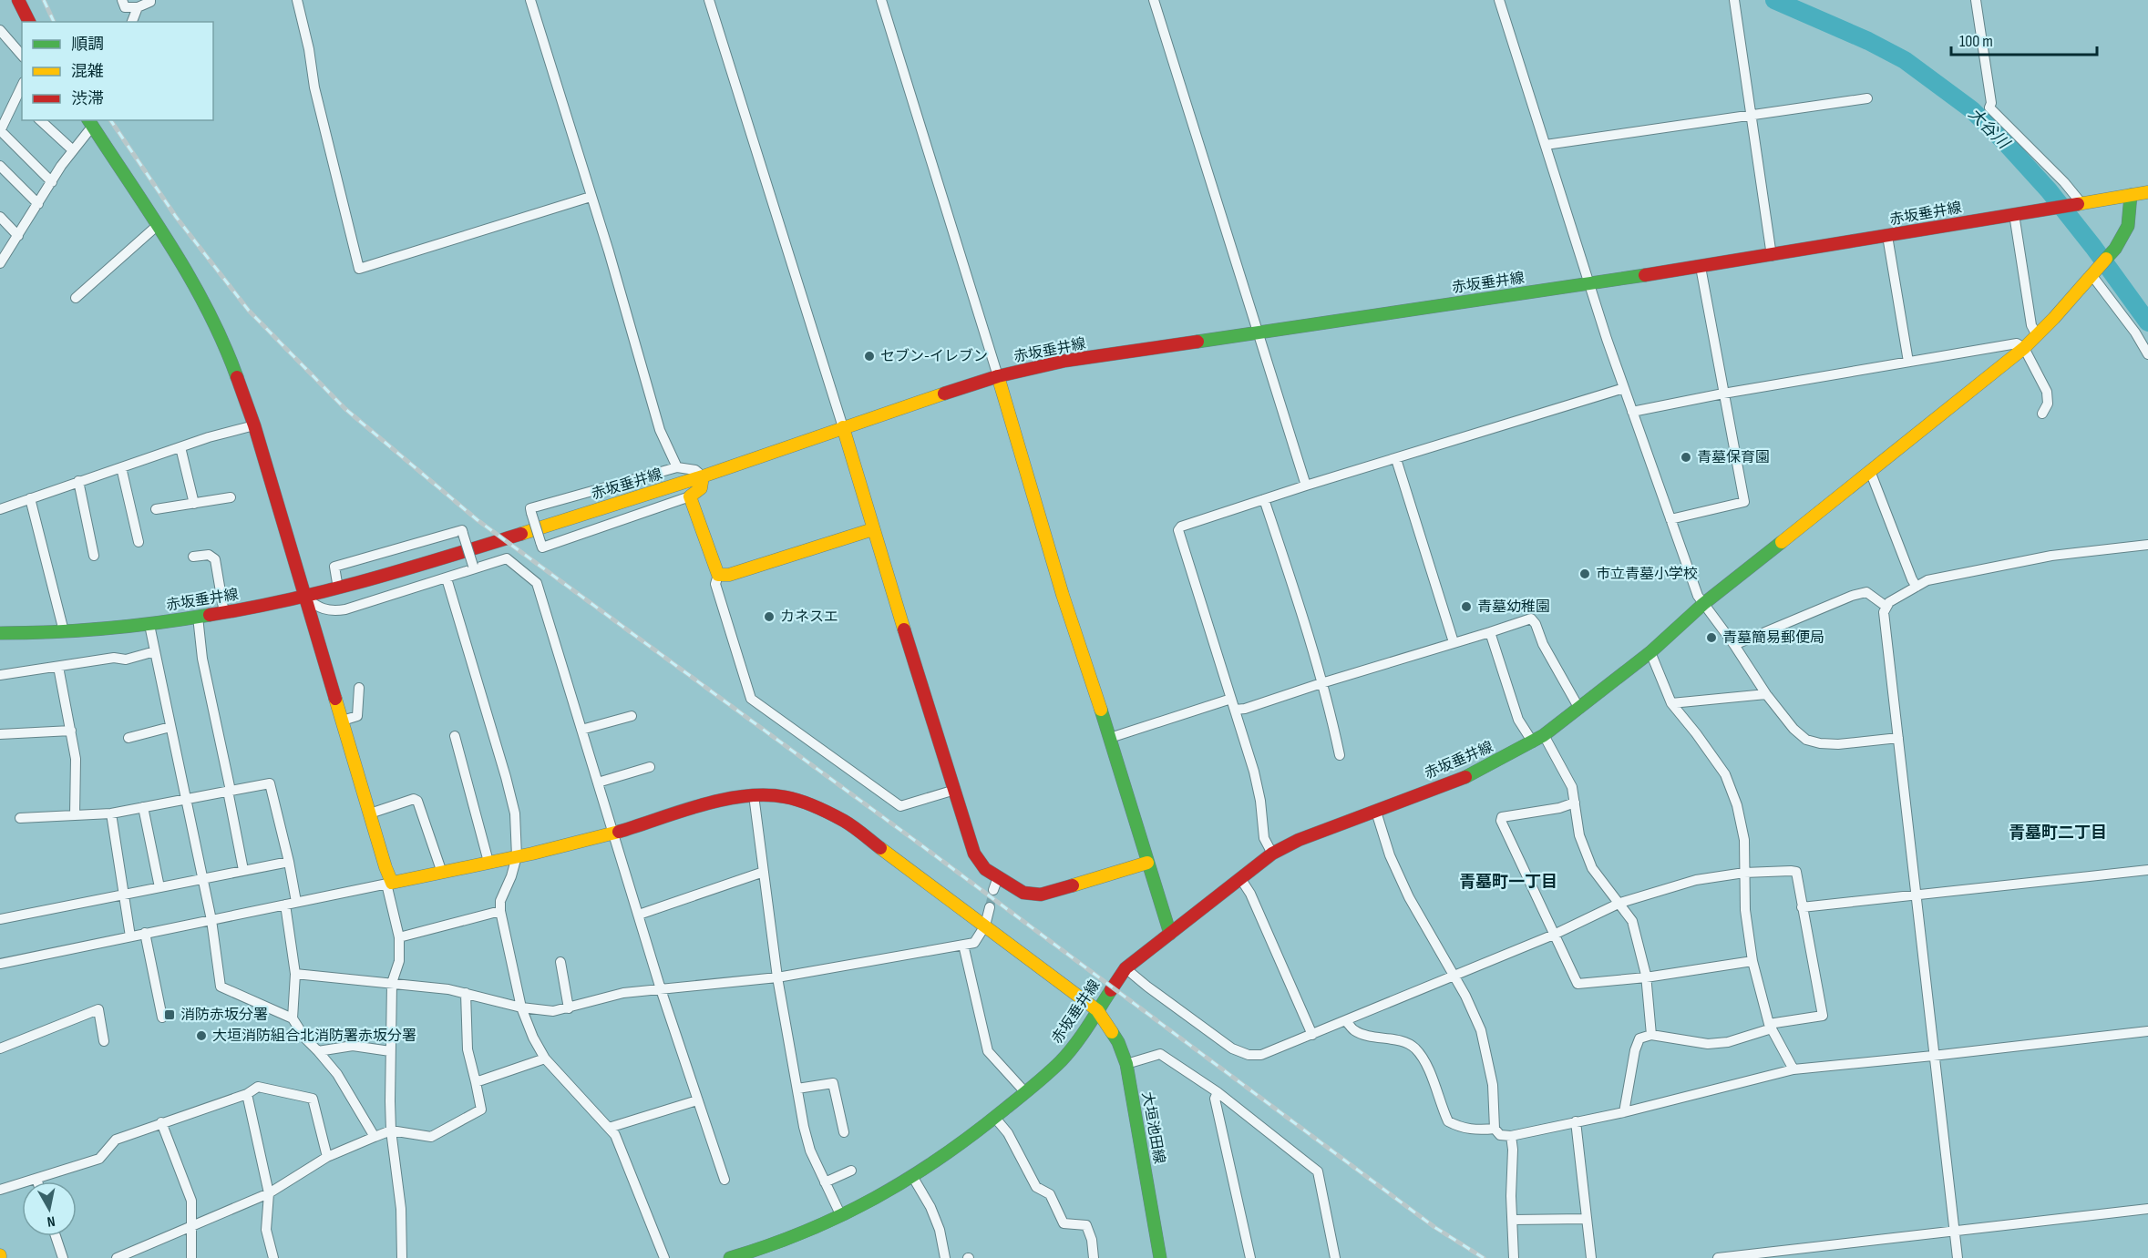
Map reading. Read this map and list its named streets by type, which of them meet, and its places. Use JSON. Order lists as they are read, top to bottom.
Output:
{
  "streets": {
    "main road": ["赤坂垂井線", "大垣池田線"]
  },
  "crossings": [
    ["赤坂垂井線", "大垣池田線"]
  ],
  "districts": ["青墓町二丁目", "青墓町一丁目"],
  "water": ["大谷川"],
  "places": {
    "other": [
      "セブン-イレブン",
      "青墓保育園",
      "市立青墓小学校",
      "青墓幼稚園",
      "カネスエ",
      "青墓簡易郵便局",
      "大垣消防組合北消防署赤坂分署"
    ],
    "transit": ["消防赤坂分署"]
  },
  "legend": ["順調", "混雑", "渋滞"],
  "scale_bar": "100 m",
  "north": "bottom"
}
